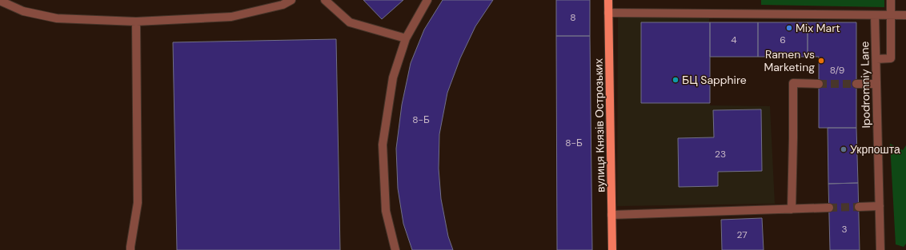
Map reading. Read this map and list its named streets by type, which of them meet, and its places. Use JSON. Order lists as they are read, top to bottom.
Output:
{
  "streets": {
    "main road": ["вулиця Князів Острозьких"],
    "street": ["Ipodromniy Lane"]
  },
  "places": [
    "Mix Mart",
    "Ramen vs Marketing",
    "БЦ Sapphire",
    "Укрпошта"
  ],
  "house_numbers": [
    "8",
    "4",
    "6",
    "8/9",
    "8-Б",
    "8-Б",
    "23",
    "3",
    "27"
  ]
}
